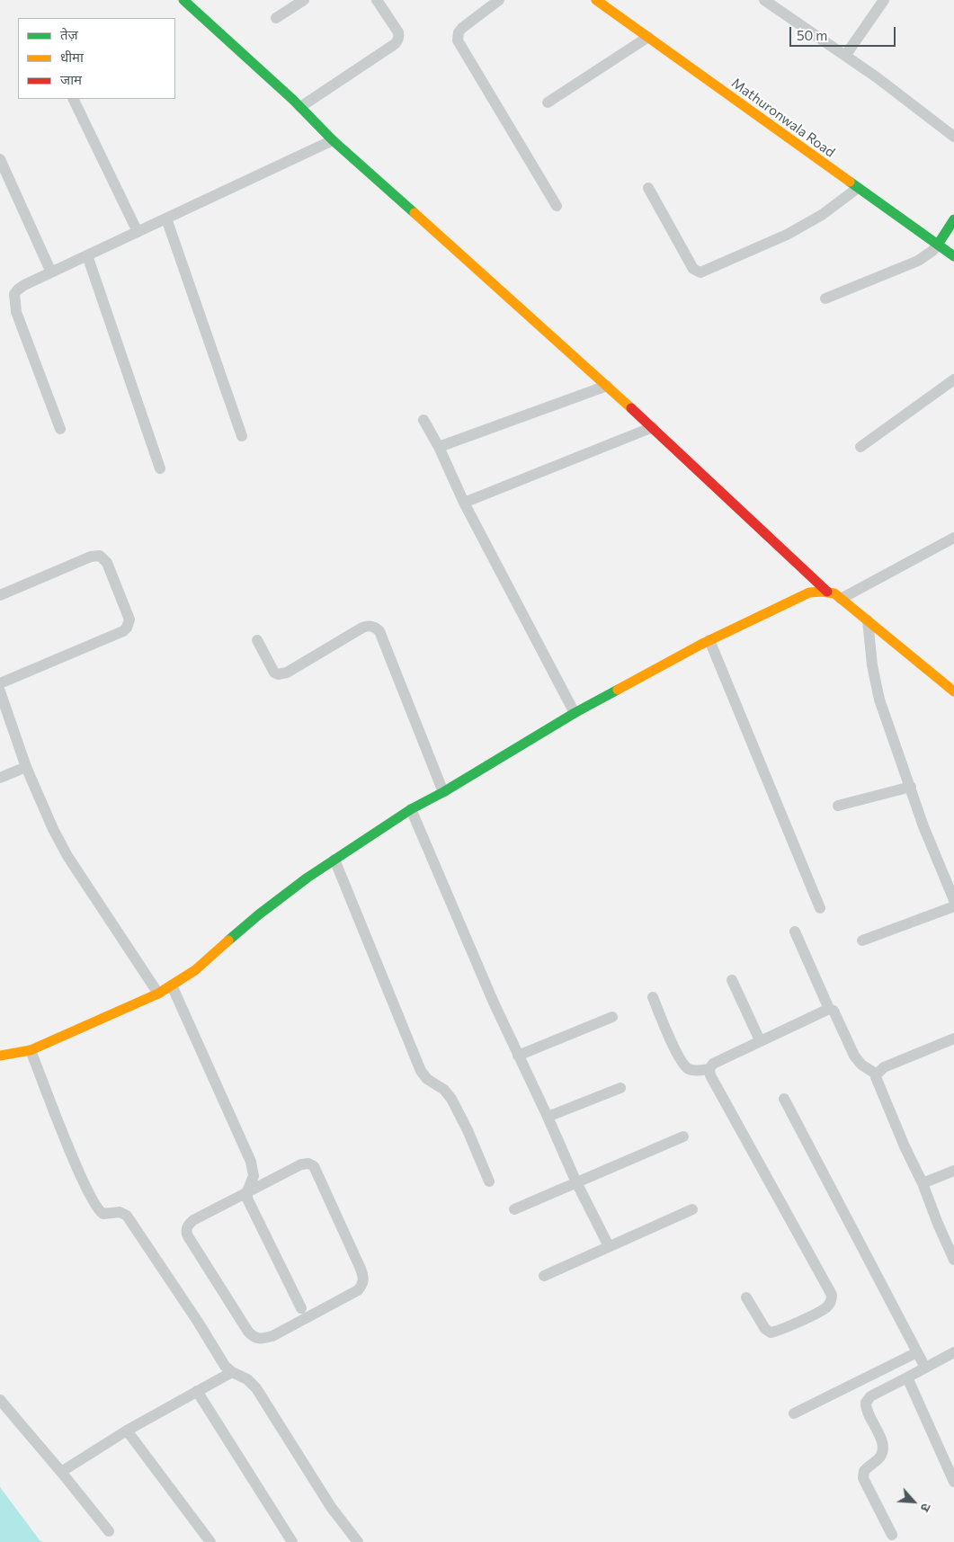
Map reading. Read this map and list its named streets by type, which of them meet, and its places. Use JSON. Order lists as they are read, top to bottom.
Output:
{
  "streets": {
    "street": ["Mathuronwala Road"]
  },
  "legend": ["तेज़", "धीमा", "जाम"],
  "scale_bar": "50 m",
  "north": "bottom right"
}
